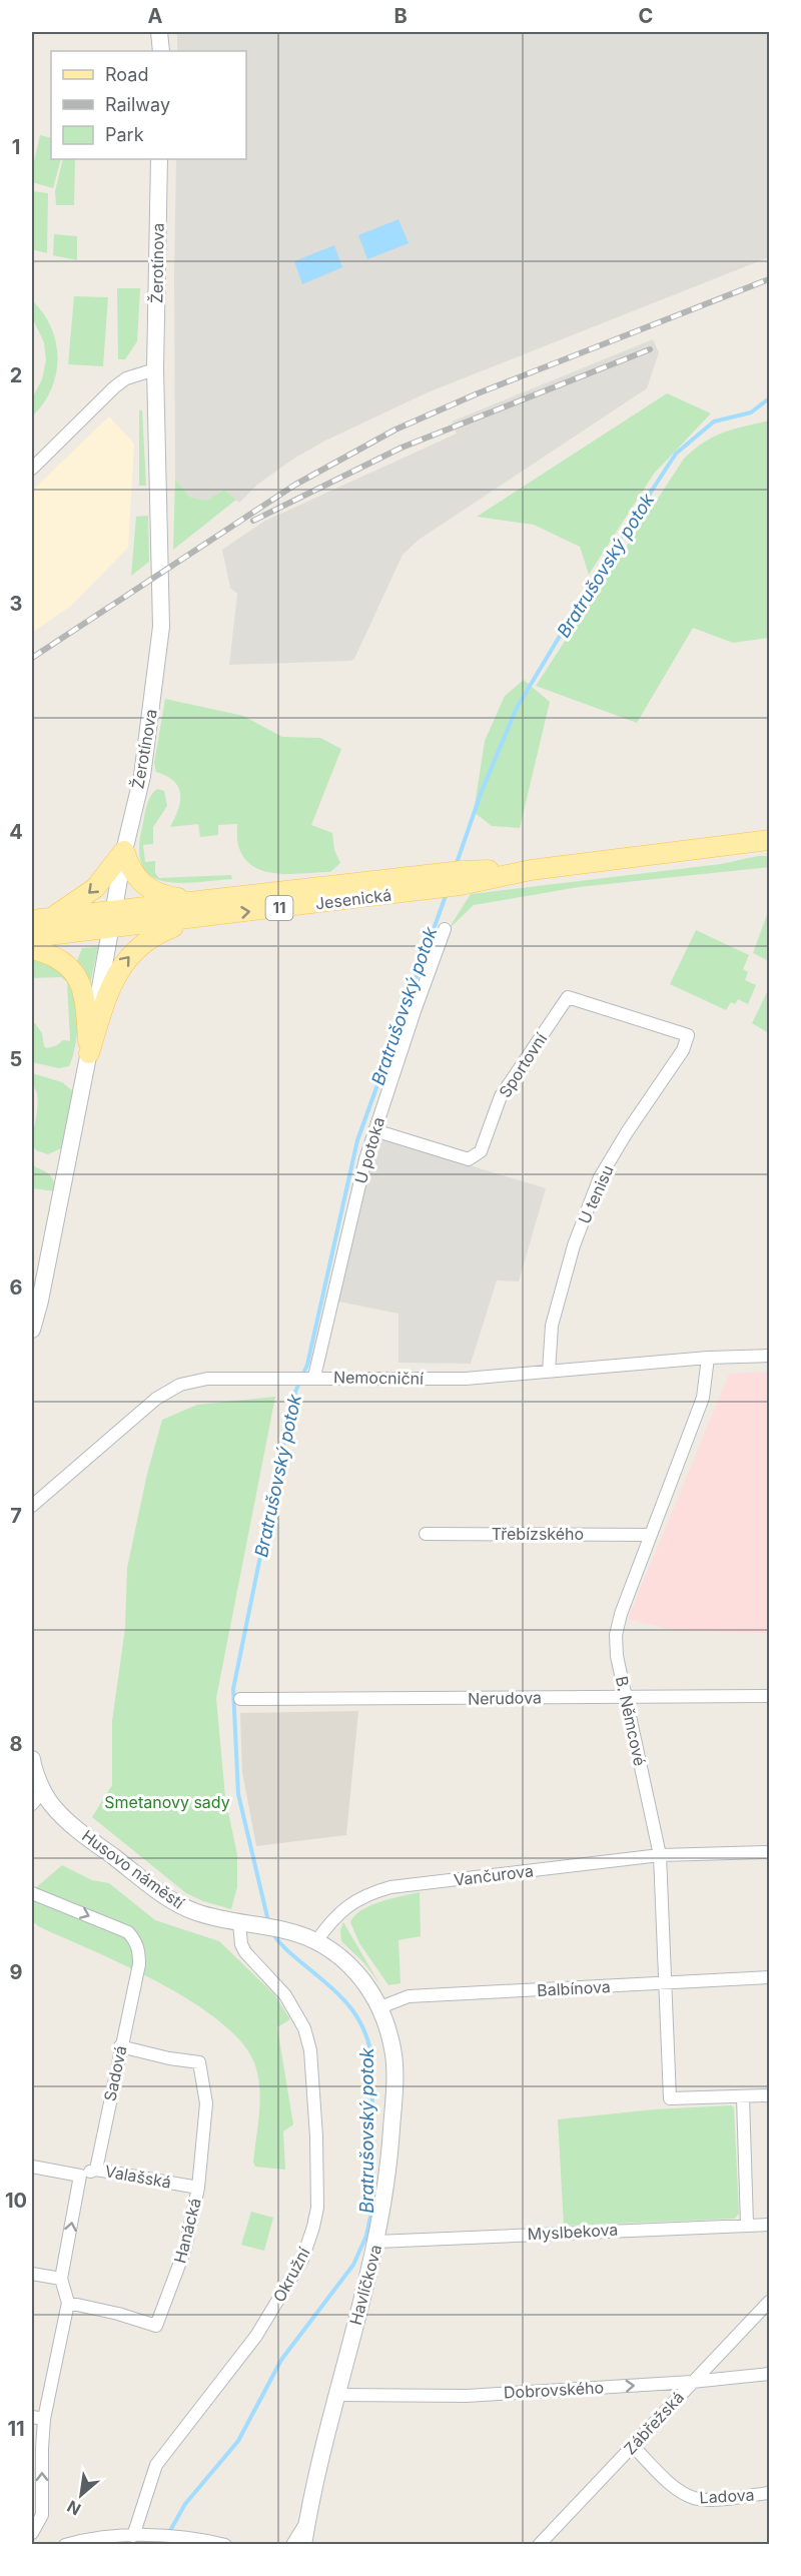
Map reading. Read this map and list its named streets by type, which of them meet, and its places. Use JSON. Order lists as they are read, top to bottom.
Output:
{
  "streets": {
    "main road": ["Jesenická", "11"],
    "street": [
      "Žerotínova",
      "Sportovní",
      "U potoka",
      "U tenisu",
      "Nemocniční",
      "Třebízského",
      "Nerudova",
      "B. Němcové",
      "Husovo náměstí",
      "Vančurova",
      "Balbínova",
      "Sadová",
      "Valašská",
      "Hanácká",
      "Myslbekova",
      "Okružní",
      "Havlíčkova",
      "Dobrovského",
      "Zábřežská",
      "Ladova"
    ]
  },
  "crossings": [
    ["Žerotínova", "Jesenická"],
    ["Sportovní", "U potoka"],
    ["Sportovní", "U tenisu"],
    ["U potoka", "Nemocniční"],
    ["U tenisu", "Nemocniční"],
    ["Nemocniční", "B. Němcové"],
    ["Třebízského", "B. Němcové"],
    ["Nerudova", "B. Němcové"],
    ["B. Němcové", "Vančurova"],
    ["B. Němcové", "Balbínova"],
    ["Husovo náměstí", "Okružní"],
    ["Vančurova", "Havlíčkova"],
    ["Balbínova", "Havlíčkova"],
    ["Sadová", "Valašská"],
    ["Sadová", "Hanácká"],
    ["Valašská", "Hanácká"],
    ["Myslbekova", "Havlíčkova"],
    ["Havlíčkova", "Dobrovského"],
    ["Dobrovského", "Zábřežská"],
    ["Zábřežská", "Ladova"]
  ],
  "one_way": ["Dobrovského"],
  "water": ["Bratrušovský potok"],
  "parks": ["Smetanovy sady"],
  "legend": ["Road", "Railway", "Park"],
  "north": "bottom left",
  "grid": {
    "columns": ["A", "B", "C"],
    "rows": [
      "1",
      "2",
      "3",
      "4",
      "5",
      "6",
      "7",
      "8",
      "9",
      "10",
      "11"
    ]
  }
}
